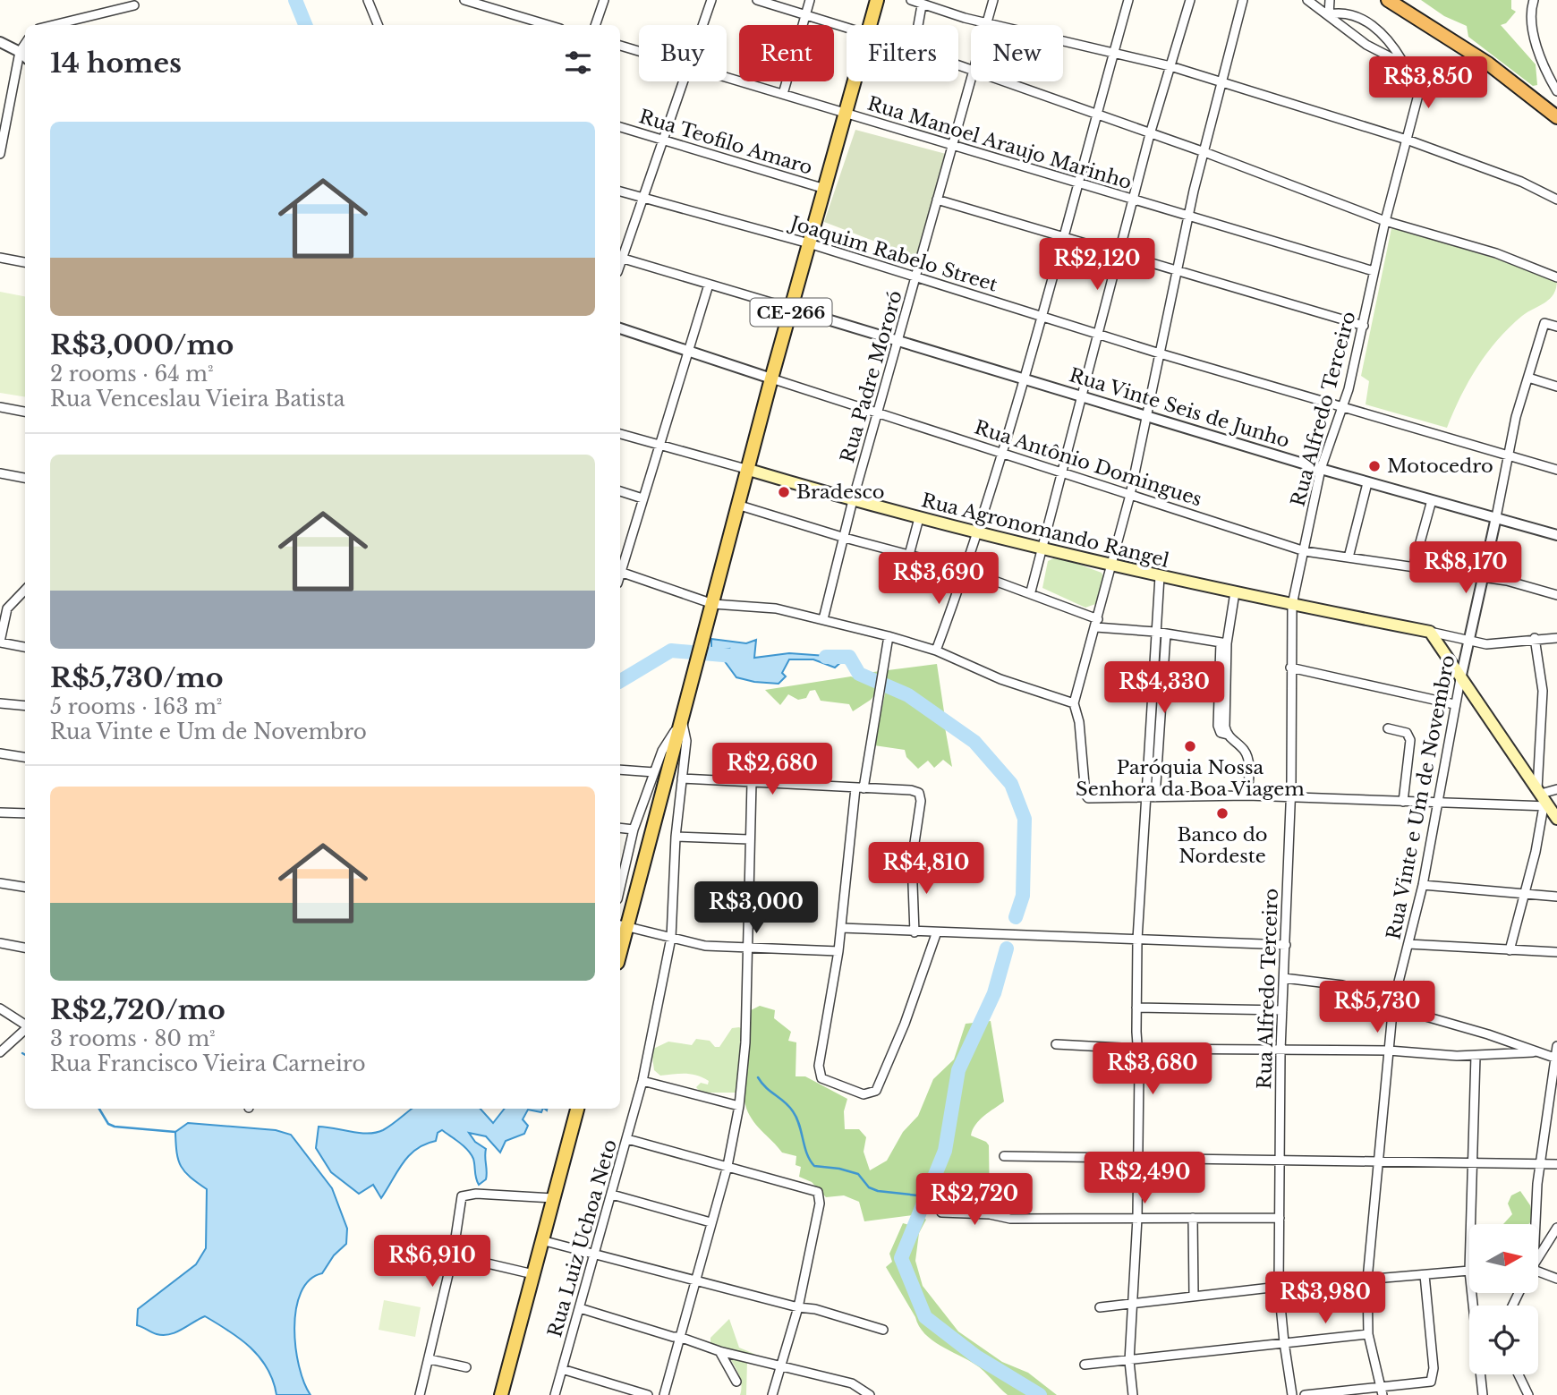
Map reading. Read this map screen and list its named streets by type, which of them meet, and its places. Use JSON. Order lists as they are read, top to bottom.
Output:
{
  "streets": {
    "main road": ["CE-266", "Rua Agronomando Rangel"],
    "street": [
      "Rua Teofilo Amaro",
      "Rua Manoel Araujo Marinho",
      "Joaquim Rabelo Street",
      "Rua Padre Mororó",
      "Rua Vinte Seis de Junho",
      "Rua Alfredo Terceiro",
      "Rua Antônio Domingues",
      "Rua Vinte e Um de Novembro",
      "Rua Luiz Uchoa Neto"
    ]
  },
  "crossings": [
    ["Rua Teofilo Amaro", "CE-266"],
    ["Rua Manoel Araujo Marinho", "CE-266"],
    ["Rua Manoel Araujo Marinho", "Rua Padre Mororó"],
    ["Rua Manoel Araujo Marinho", "Rua Alfredo Terceiro"],
    ["Joaquim Rabelo Street", "CE-266"],
    ["Joaquim Rabelo Street", "Rua Padre Mororó"],
    ["Joaquim Rabelo Street", "Rua Alfredo Terceiro"],
    ["Joaquim Rabelo Street", "Rua Vinte e Um de Novembro"],
    ["CE-266", "Rua Vinte Seis de Junho"],
    ["CE-266", "Rua Antônio Domingues"],
    ["CE-266", "Rua Agronomando Rangel"],
    ["CE-266", "Rua Luiz Uchoa Neto"],
    ["Rua Padre Mororó", "Rua Vinte Seis de Junho"],
    ["Rua Padre Mororó", "Rua Antônio Domingues"],
    ["Rua Padre Mororó", "Rua Agronomando Rangel"],
    ["Rua Vinte Seis de Junho", "Rua Alfredo Terceiro"],
    ["Rua Vinte Seis de Junho", "Rua Vinte e Um de Novembro"],
    ["Rua Alfredo Terceiro", "Rua Antônio Domingues"],
    ["Rua Alfredo Terceiro", "Rua Agronomando Rangel"],
    ["Rua Antônio Domingues", "Rua Vinte e Um de Novembro"],
    ["Rua Agronomando Rangel", "Rua Vinte e Um de Novembro"]
  ],
  "places": [
    "Motocedro",
    "Bradesco",
    "Paróquia Nossa Senhora da Boa Viagem",
    "Banco do Nordeste"
  ],
  "north": "right",
  "page": {
    "chip": [
      "Buy",
      "Rent",
      "Filters",
      "New"
    ],
    "heading": "14 homes",
    "price": [
      "R$3,850",
      "R$2,120",
      "R$8,170",
      "R$3,690",
      "R$4,330",
      "R$2,680",
      "R$4,810",
      "R$3,000",
      "R$5,730",
      "R$3,680",
      "R$2,490",
      "R$2,720",
      "R$6,910",
      "R$3,980"
    ],
    "list": [
      {
        "name": "R$3,000/mo",
        "note": "2 rooms · 64 m² · Rua Venceslau Vieira Batista"
      },
      {
        "name": "R$5,730/mo",
        "note": "5 rooms · 163 m² · Rua Vinte e Um de Novembro"
      },
      {
        "name": "R$2,720/mo",
        "note": "3 rooms · 80 m² · Rua Francisco Vieira Carneiro"
      }
    ]
  }
}
